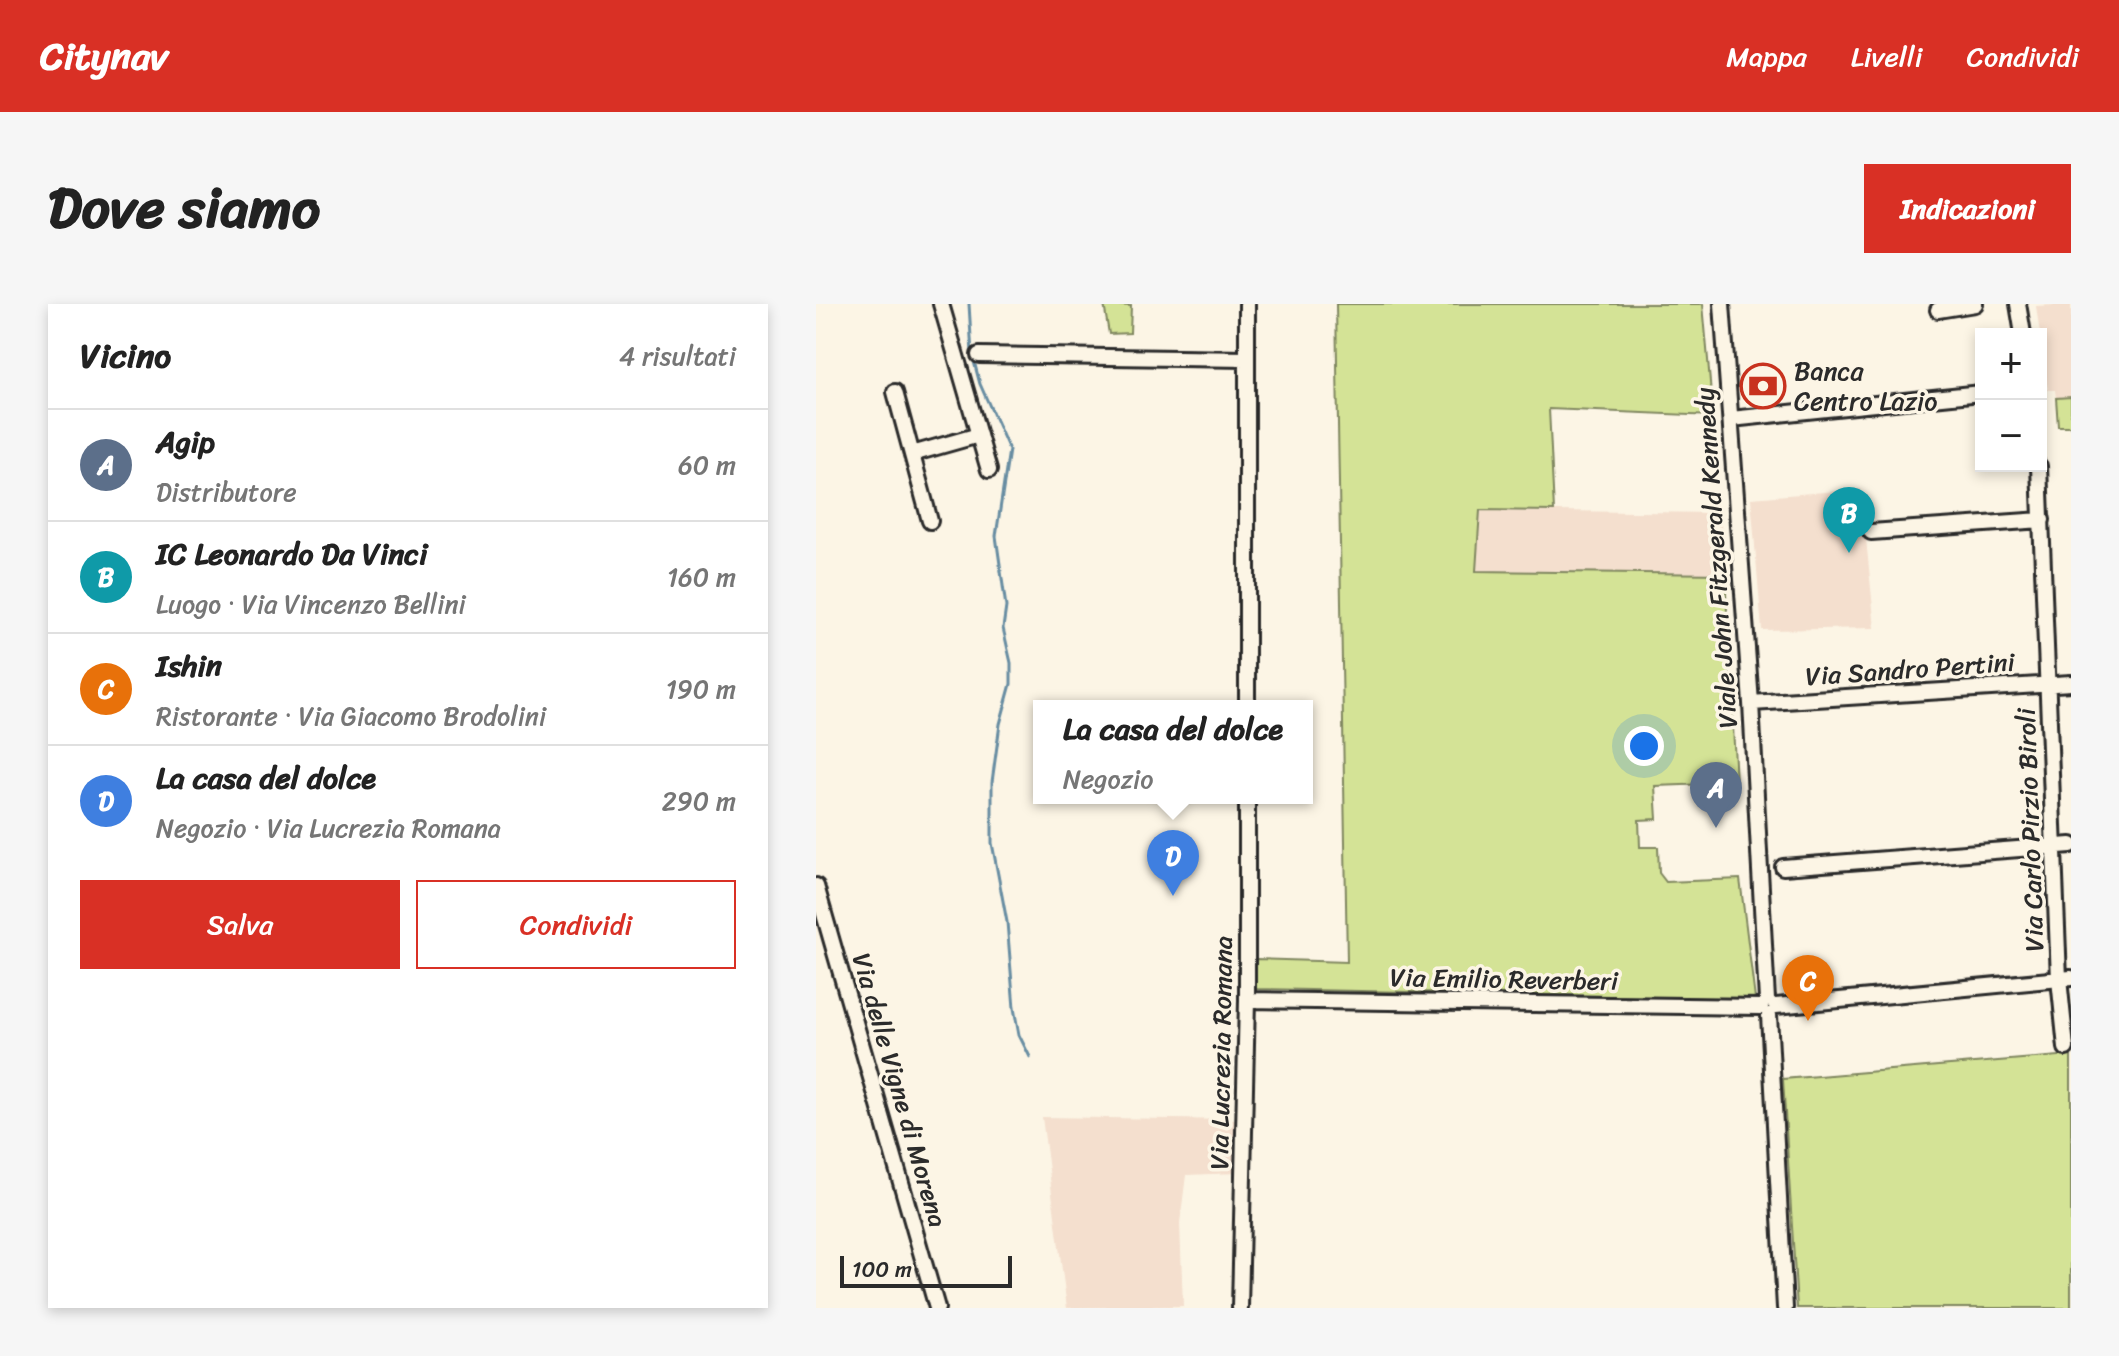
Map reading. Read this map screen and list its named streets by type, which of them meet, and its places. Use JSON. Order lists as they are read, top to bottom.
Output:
{
  "streets": {
    "street": [
      "Viale John Fitzgerald Kennedy",
      "Via Sandro Pertini",
      "Via Carlo Pirzio Biroli",
      "Via Emilio Reverberi",
      "Via Lucrezia Romana",
      "Via delle Vigne di Morena"
    ]
  },
  "crossings": [
    ["Viale John Fitzgerald Kennedy", "Via Sandro Pertini"],
    ["Viale John Fitzgerald Kennedy", "Via Emilio Reverberi"],
    ["Via Sandro Pertini", "Via Carlo Pirzio Biroli"],
    ["Via Carlo Pirzio Biroli", "Via Emilio Reverberi"],
    ["Via Emilio Reverberi", "Via Lucrezia Romana"]
  ],
  "places": {
    "bank": ["Banca Centro Lazio"]
  },
  "scale_bar": "100 m",
  "page": {
    "header": "Citynav",
    "nav": ["Mappa", "Livelli", "Condividi"],
    "title": "Dove siamo",
    "buttons": [
      "Indicazioni",
      ["Salva", "Condividi"]
    ],
    "heading": ["Vicino", "4 risultati"],
    "map_buttons": ["+", "−"],
    "list": [
      {
        "mark": "A",
        "name": "Agip",
        "note": "Distributore",
        "value": "60 m"
      },
      {
        "mark": "B",
        "name": "IC Leonardo Da Vinci",
        "note": "Luogo · Via Vincenzo Bellini",
        "value": "160 m"
      },
      {
        "mark": "C",
        "name": "Ishin",
        "note": "Ristorante · Via Giacomo Brodolini",
        "value": "190 m"
      },
      {
        "mark": "D",
        "name": "La casa del dolce",
        "note": "Negozio · Via Lucrezia Romana",
        "value": "290 m"
      }
    ],
    "pins": [
      "B",
      "A",
      "D",
      "C"
    ],
    "popup": ["La casa del dolce", "Negozio"],
    "scale": "100 m"
  }
}
